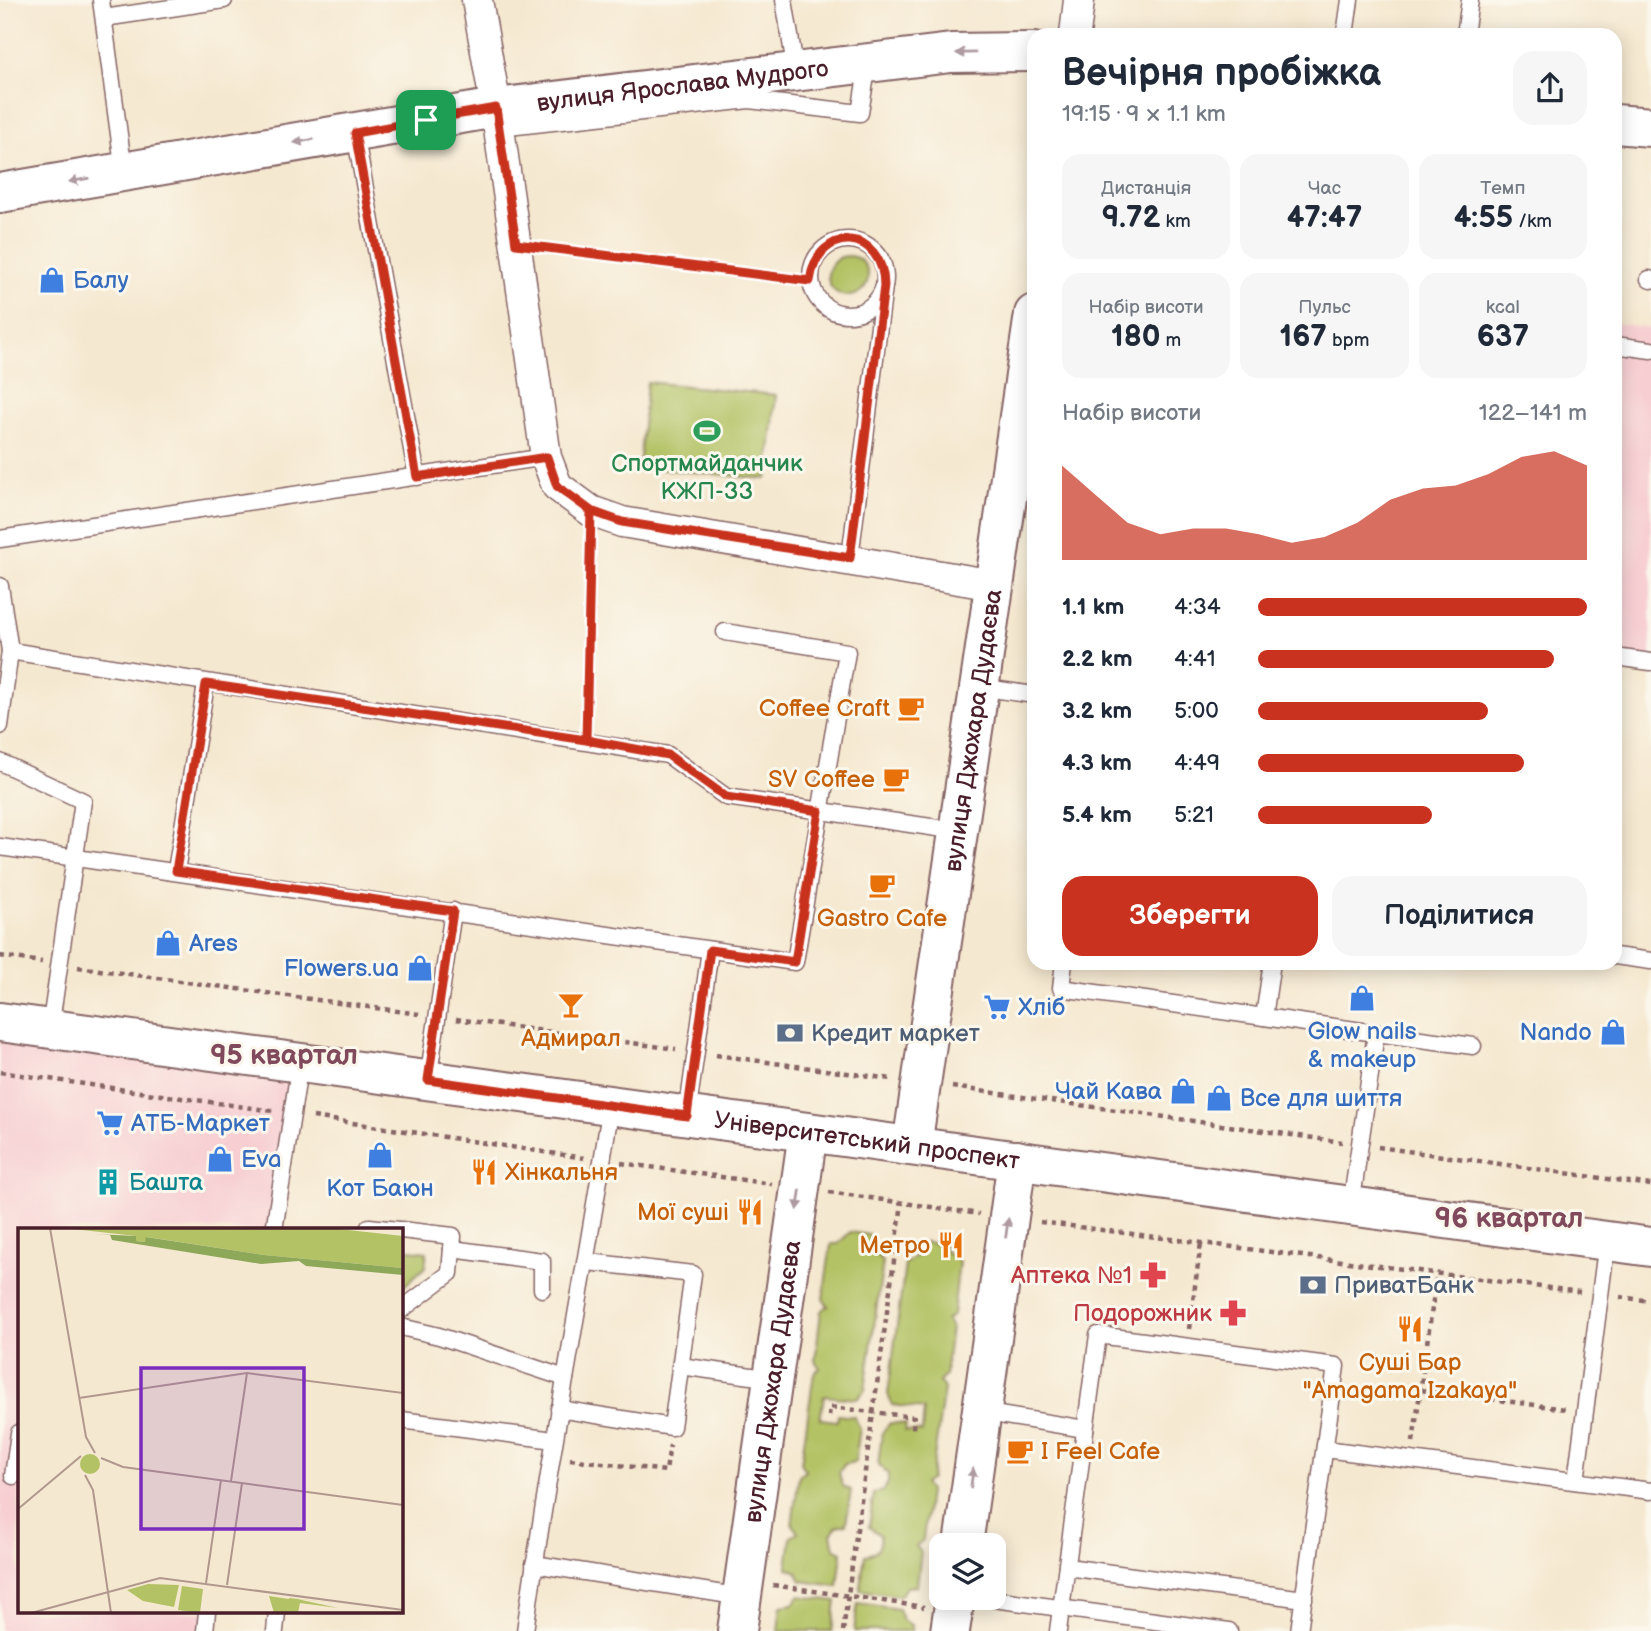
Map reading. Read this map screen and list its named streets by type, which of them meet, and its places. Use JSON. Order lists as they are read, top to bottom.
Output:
{
  "streets": {
    "street": ["вулиця Ярослава Мудрого", "вулиця Джохара Дудаєва", "Університетський проспект"]
  },
  "crossings": [
    ["вулиця Джохара Дудаєва", "Університетський проспект"]
  ],
  "one_way": ["вулиця Ярослава Мудрого"],
  "districts": ["95 квартал", "96 квартал"],
  "places": {
    "shop": [
      "Балу",
      "Ares",
      "Flowers.ua",
      "Glow nails & makeup",
      "Nando",
      "Чай Кава",
      "Все для шиття",
      "Кот Баюн",
      "Eva"
    ],
    "sports": ["Спортмайданчик КЖП-33"],
    "cafe": [
      "Coffee Craft",
      "SV Coffee",
      "Gastro Cafe",
      "I Feel Cafe"
    ],
    "bar": ["Адмирал"],
    "supermarket": ["Хліб", "АТБ-Маркет"],
    "bank": ["Кредит маркет", "ПриватБанк"],
    "restaurant": [
      "Хінкальня",
      "Мої суші",
      "Метро",
      "Суші Бар \"Amagama Izakaya\""
    ],
    "building": ["Башта"],
    "pharmacy": ["Аптека №1", "Подорожник"]
  },
  "page": {
    "heading": ["Вечірня пробіжка", "19:15 · 9 × 1.1 km"],
    "stats": [
      ["Дистанція", "9.72 km"],
      ["Час", "47:47"],
      ["Темп", "4:55 /km"],
      ["Набір висоти", "180 m"],
      ["Пульс", "167 bpm"],
      ["kcal", "637"]
    ],
    "chart": ["Набір висоти", "122–141 m"],
    "list": [
      {
        "name": "1.1 km",
        "note": "4:34"
      },
      {
        "name": "2.2 km",
        "note": "4:41"
      },
      {
        "name": "3.2 km",
        "note": "5:00"
      },
      {
        "name": "4.3 km",
        "note": "4:49"
      },
      {
        "name": "5.4 km",
        "note": "5:21"
      }
    ],
    "buttons": ["Зберегти", "Поділитися"]
  }
}
